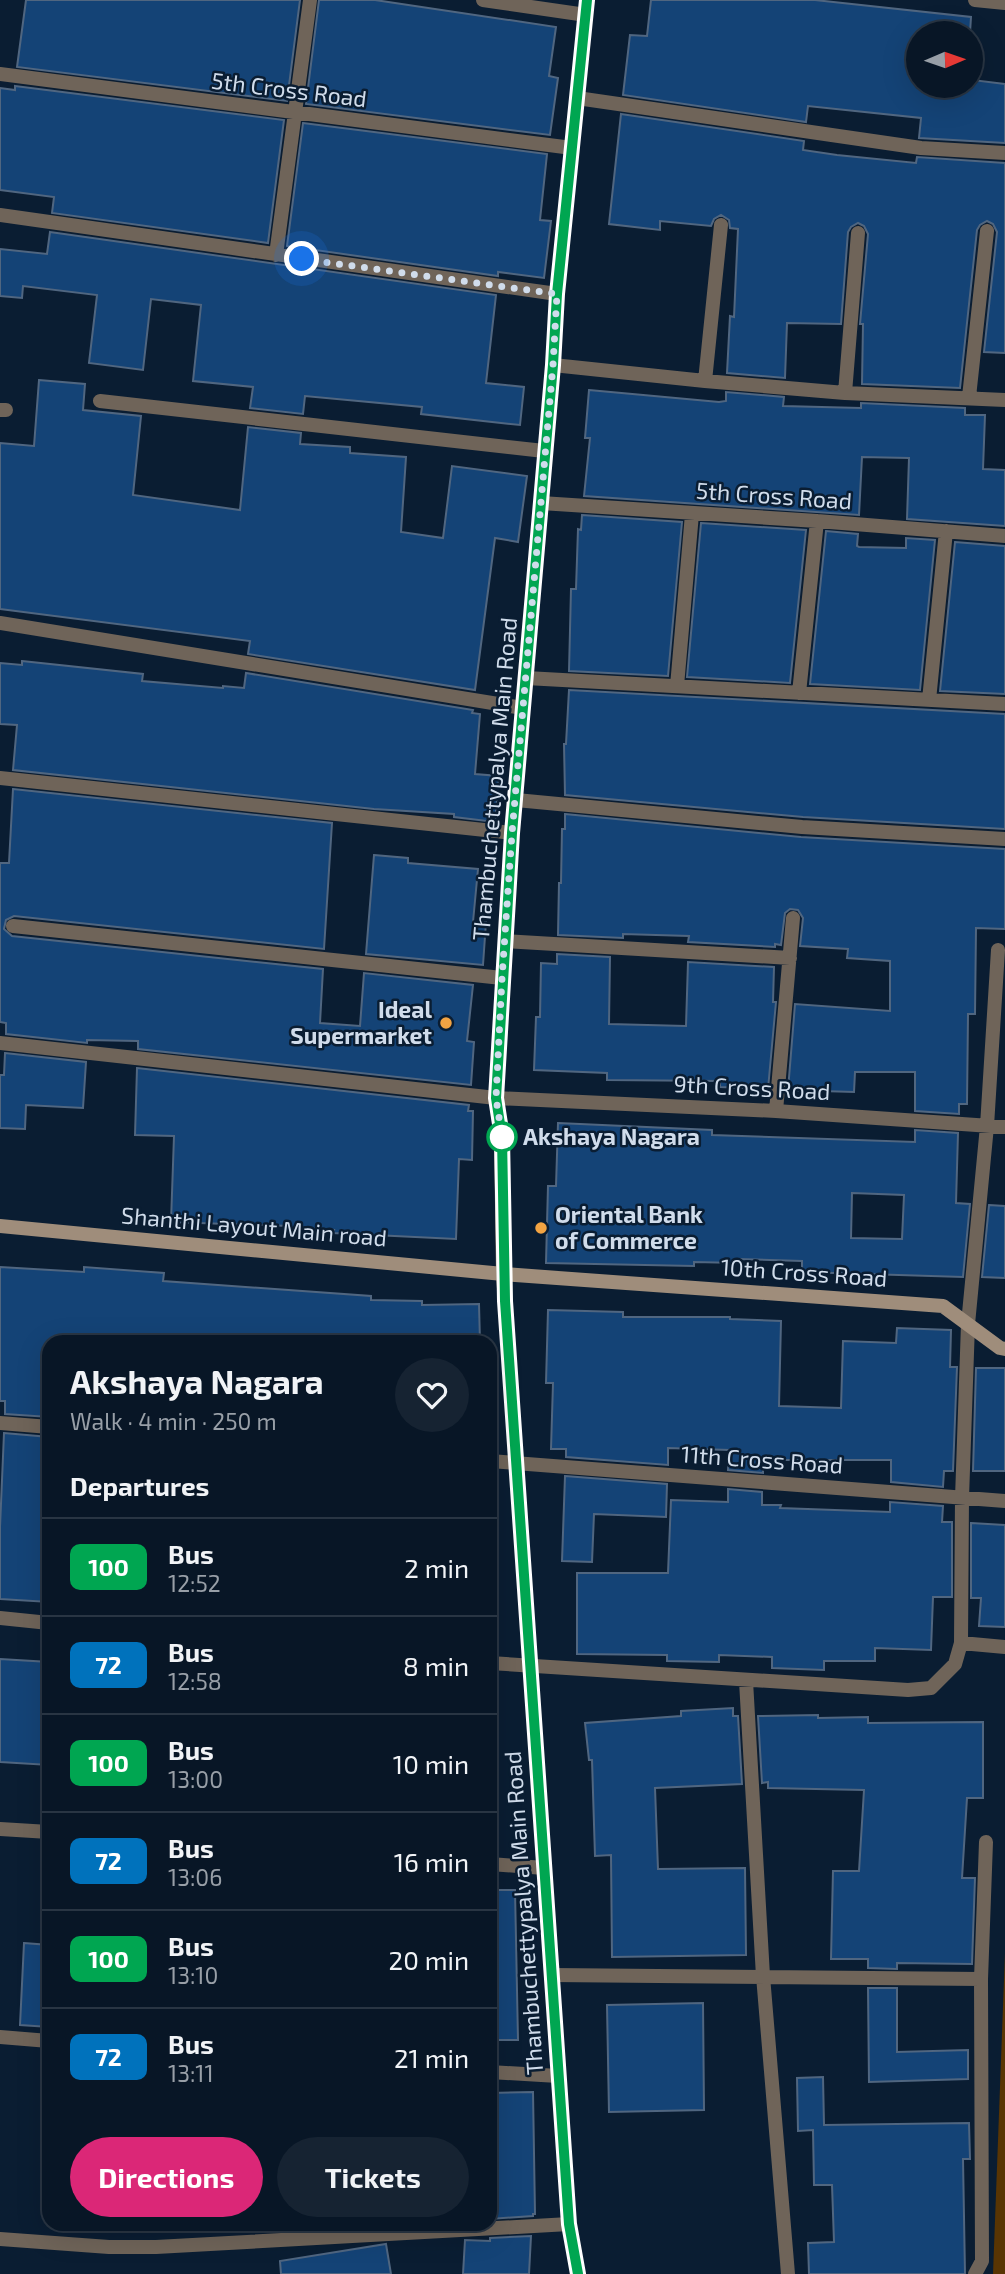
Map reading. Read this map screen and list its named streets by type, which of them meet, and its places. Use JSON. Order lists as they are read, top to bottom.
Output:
{
  "streets": {
    "main road": ["Thambuchettypalya Main Road", "Shanthi Layout Main road", "10th Cross Road"],
    "street": ["5th Cross Road", "9th Cross Road", "11th Cross Road"]
  },
  "crossings": [
    ["5th Cross Road", "Thambuchettypalya Main Road"],
    ["Thambuchettypalya Main Road", "9th Cross Road"],
    ["Thambuchettypalya Main Road", "Shanthi Layout Main road"],
    ["Thambuchettypalya Main Road", "10th Cross Road"],
    ["Thambuchettypalya Main Road", "11th Cross Road"],
    ["Shanthi Layout Main road", "10th Cross Road"]
  ],
  "places": ["Ideal Supermarket", "Akshaya Nagara", "Oriental Bank of Commerce"],
  "lines": ["bus line 100"],
  "north": "right",
  "page": {
    "heading": [
      ["Akshaya Nagara", "Walk · 4 min · 250 m"],
      "Departures"
    ],
    "list": [
      {
        "mark": "100",
        "name": "Bus",
        "note": "12:52",
        "value": "2 min"
      },
      {
        "mark": "72",
        "name": "Bus",
        "note": "12:58",
        "value": "8 min"
      },
      {
        "mark": "100",
        "name": "Bus",
        "note": "13:00",
        "value": "10 min"
      },
      {
        "mark": "72",
        "name": "Bus",
        "note": "13:06",
        "value": "16 min"
      },
      {
        "mark": "100",
        "name": "Bus",
        "note": "13:10",
        "value": "20 min"
      },
      {
        "mark": "72",
        "name": "Bus",
        "note": "13:11",
        "value": "21 min"
      }
    ],
    "buttons": ["Directions", "Tickets"]
  }
}
